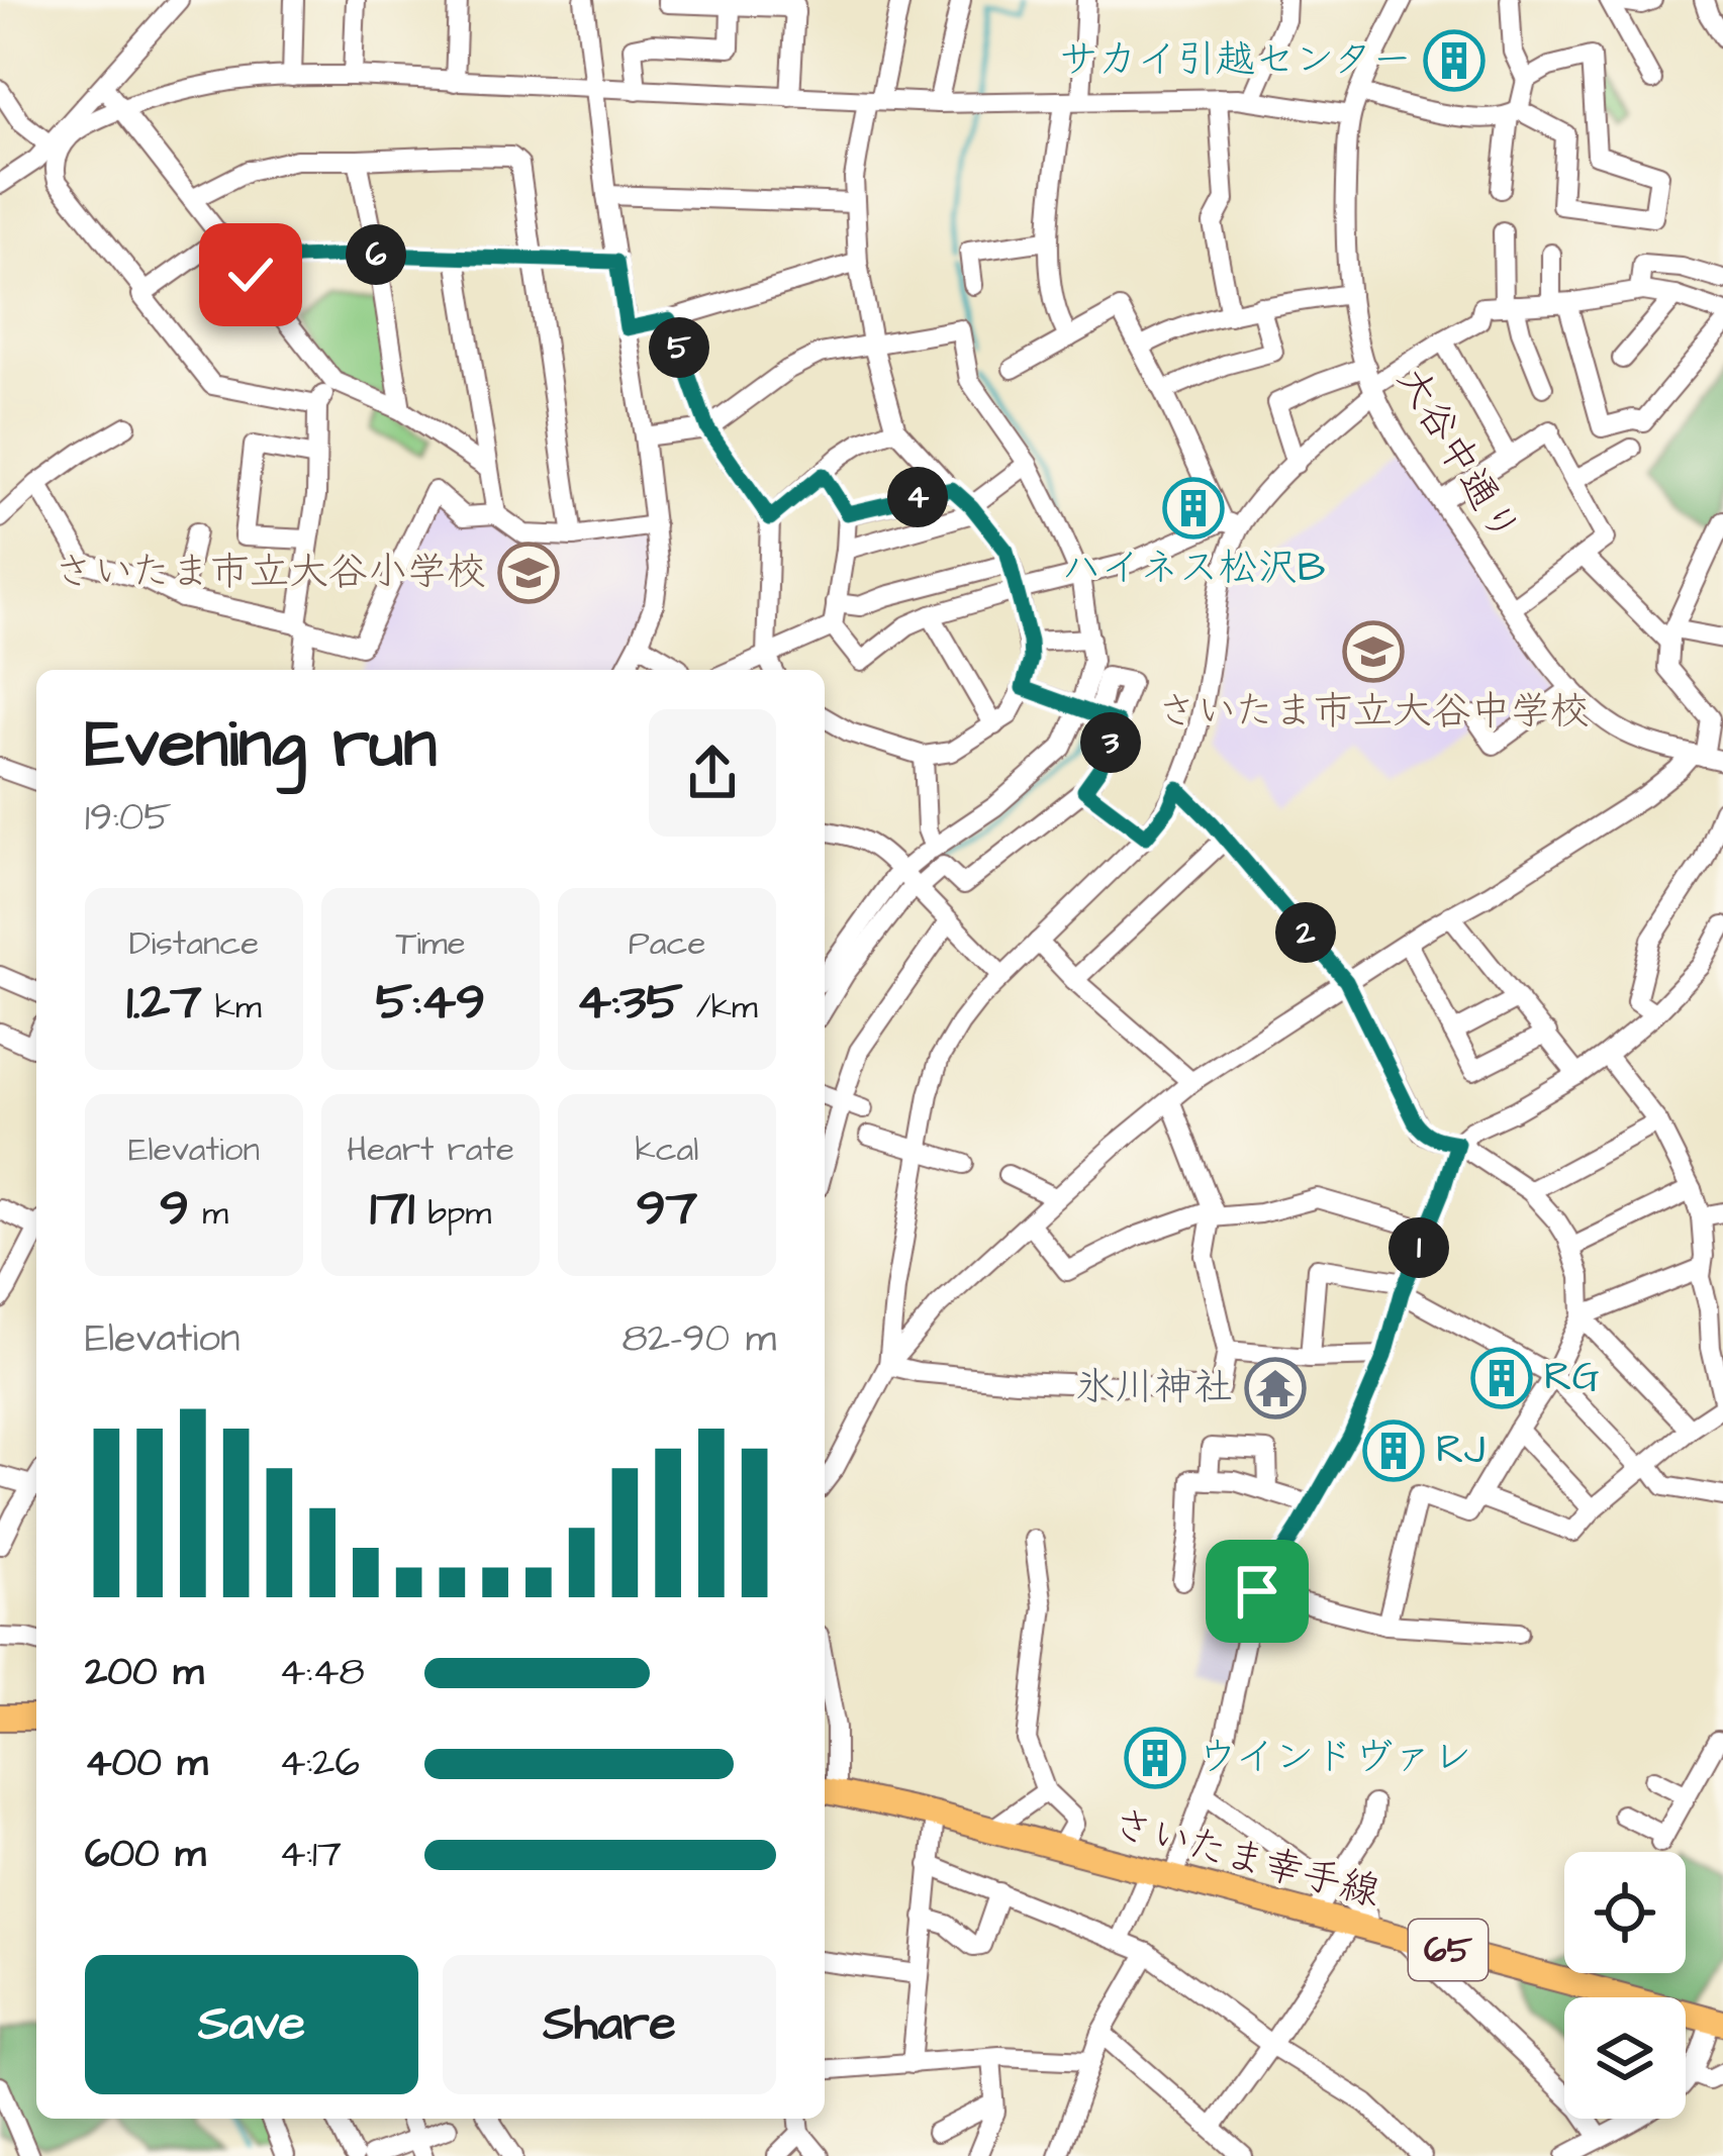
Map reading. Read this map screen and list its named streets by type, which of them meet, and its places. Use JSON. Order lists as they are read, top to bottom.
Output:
{
  "streets": {
    "main road": ["さいたま幸手線", "65"],
    "street": ["大谷中通り"]
  },
  "places": {
    "building": [
      "サカイ引越センター",
      "ハイネス松沢B",
      "RG",
      "RJ",
      "ウインドヴァレ"
    ],
    "school or university": ["さいたま市立大谷小学校", "さいたま市立大谷中学校"],
    "temple": ["氷川神社"]
  },
  "page": {
    "pins": [
      "6",
      "5",
      "4",
      "3",
      "2",
      "1"
    ],
    "heading": ["Evening run", "19:05"],
    "stats": [
      ["Distance", "1.27 km"],
      ["Time", "5:49"],
      ["Pace", "4:35 /km"],
      ["Elevation", "9 m"],
      ["Heart rate", "171 bpm"],
      ["kcal", "97"]
    ],
    "chart": ["Elevation", "82–90 m"],
    "list": [
      {
        "name": "200 m",
        "note": "4:48"
      },
      {
        "name": "400 m",
        "note": "4:26"
      },
      {
        "name": "600 m",
        "note": "4:17"
      }
    ],
    "buttons": ["Save", "Share"]
  }
}
